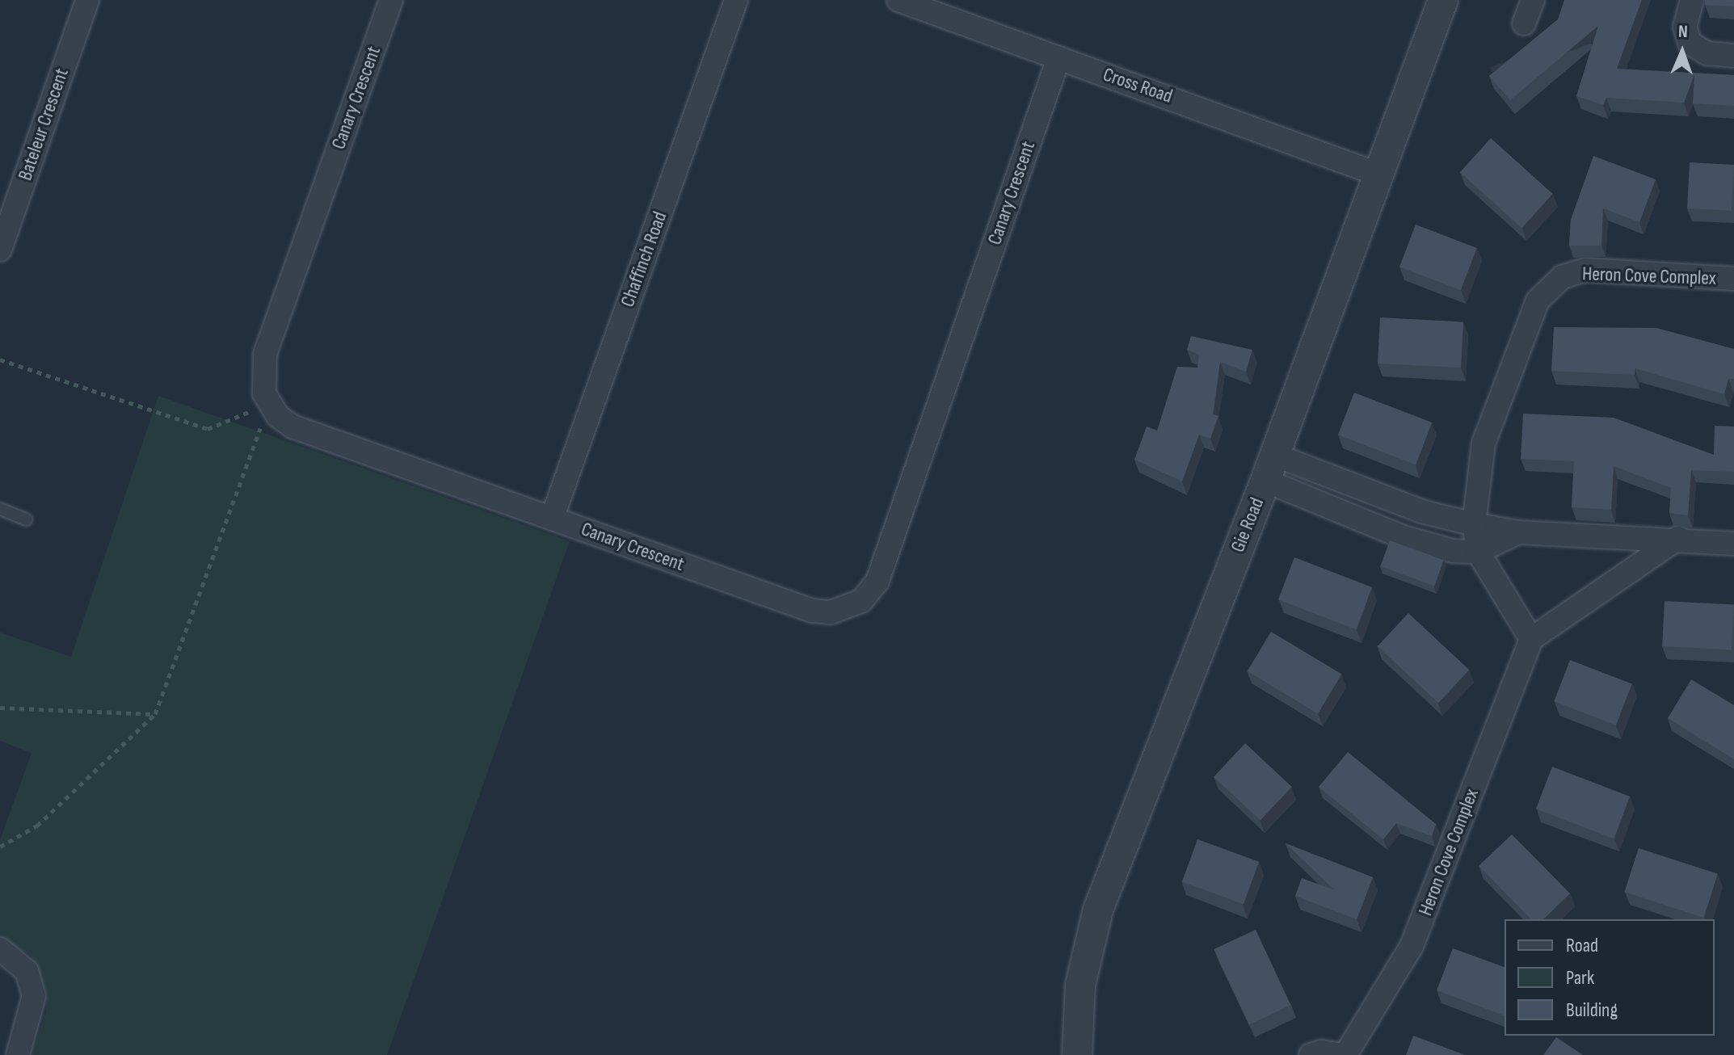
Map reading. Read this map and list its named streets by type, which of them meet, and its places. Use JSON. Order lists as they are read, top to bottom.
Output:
{
  "streets": {
    "street": [
      "Cross Road",
      "Canary Crescent",
      "Bateleur Crescent",
      "Chaffinch Road",
      "Heron Cove Complex",
      "Gie Road"
    ]
  },
  "crossings": [
    ["Cross Road", "Canary Crescent"],
    ["Cross Road", "Gie Road"],
    ["Canary Crescent", "Chaffinch Road"]
  ],
  "legend": ["Road", "Park", "Building"],
  "north": "top"
}
